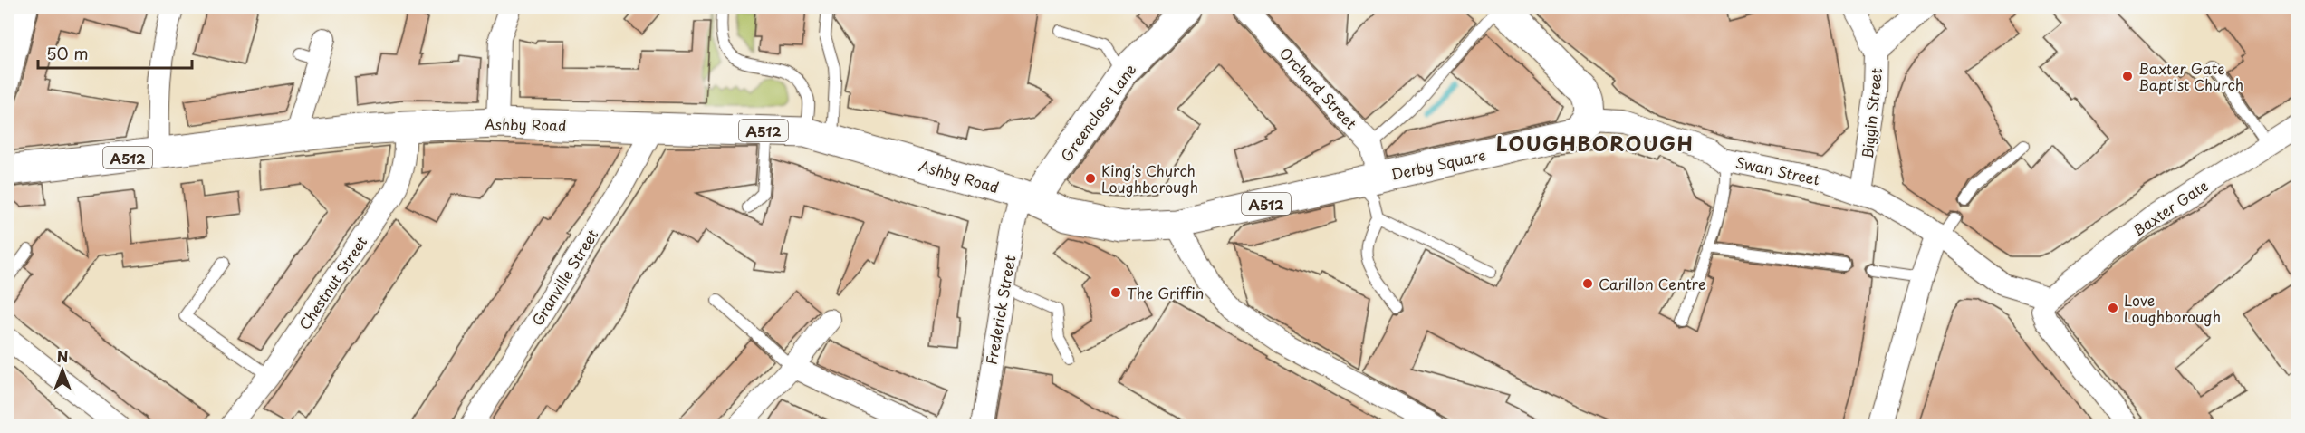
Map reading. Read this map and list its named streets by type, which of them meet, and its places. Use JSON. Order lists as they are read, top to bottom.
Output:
{
  "streets": {
    "main road": [
      "Greenclose Lane",
      "Ashby Road",
      "A512",
      "Derby Square"
    ],
    "street": [
      "Orchard Street",
      "Biggin Street",
      "Swan Street",
      "Baxter Gate",
      "Granville Street",
      "Chestnut Street",
      "Frederick Street"
    ]
  },
  "crossings": [
    ["Greenclose Lane", "Ashby Road"],
    ["Greenclose Lane", "A512"],
    ["Greenclose Lane", "Frederick Street"],
    ["Biggin Street", "Swan Street"],
    ["Ashby Road", "A512"],
    ["Ashby Road", "Granville Street"],
    ["Ashby Road", "Chestnut Street"],
    ["Ashby Road", "Frederick Street"],
    ["A512", "Derby Square"],
    ["A512", "Frederick Street"],
    ["Derby Square", "Swan Street"],
    ["Swan Street", "Baxter Gate"]
  ],
  "districts": ["LOUGHBOROUGH"],
  "places": [
    "Baxter Gate Baptist Church",
    "King's Church Loughborough",
    "Carillon Centre",
    "The Griffin",
    "Love Loughborough"
  ],
  "scale_bar": "50 m",
  "north": "top"
}
